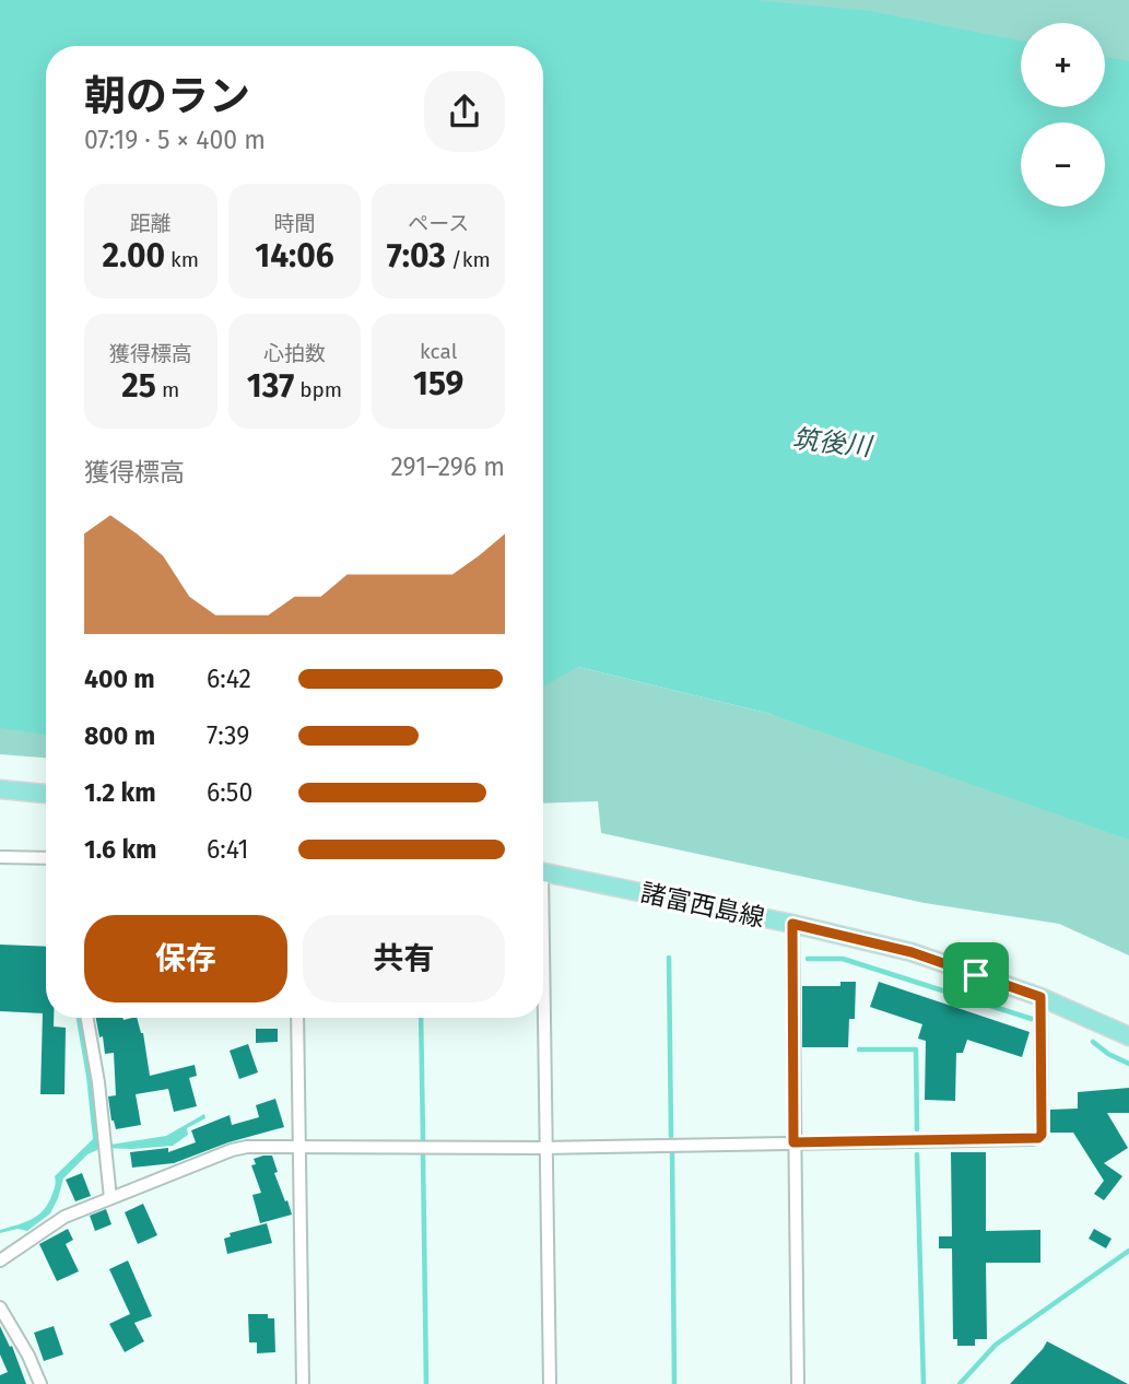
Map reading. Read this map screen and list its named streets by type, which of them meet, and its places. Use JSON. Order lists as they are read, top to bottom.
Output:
{
  "streets": {
    "main road": ["諸富西島線"]
  },
  "water": ["筑後川"],
  "page": {
    "map_buttons": ["+", "−"],
    "heading": ["朝のラン", "07:19 · 5 × 400 m"],
    "stats": [
      ["距離", "2.00 km"],
      ["時間", "14:06"],
      ["ペース", "7:03 /km"],
      ["獲得標高", "25 m"],
      ["心拍数", "137 bpm"],
      ["kcal", "159"]
    ],
    "chart": ["獲得標高", "291–296 m"],
    "list": [
      {
        "name": "400 m",
        "note": "6:42"
      },
      {
        "name": "800 m",
        "note": "7:39"
      },
      {
        "name": "1.2 km",
        "note": "6:50"
      },
      {
        "name": "1.6 km",
        "note": "6:41"
      }
    ],
    "buttons": ["保存", "共有"]
  }
}
